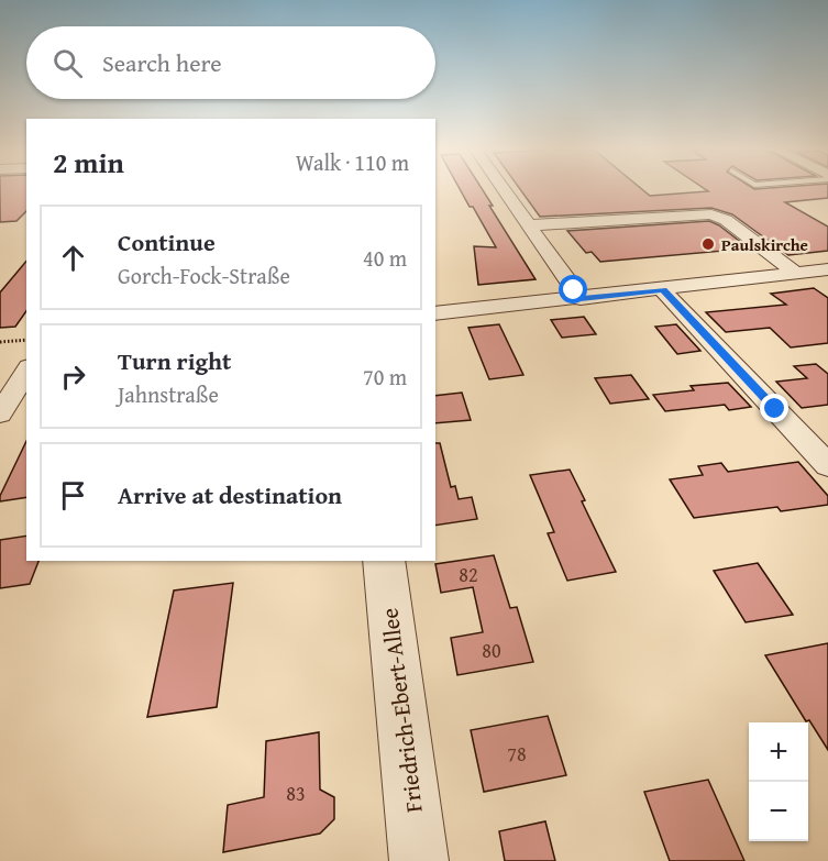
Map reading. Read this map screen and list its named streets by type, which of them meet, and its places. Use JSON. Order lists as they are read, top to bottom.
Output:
{
  "streets": {
    "street": ["Friedrich-Ebert-Allee"]
  },
  "places": ["Paulskirche"],
  "house_numbers": [
    "82",
    "80",
    "78",
    "83"
  ],
  "page": {
    "search": "Search here",
    "heading": ["2 min", "Walk · 110 m"],
    "list": [
      ["Continue", "Gorch-Fock-Straße", "40 m"],
      ["Turn right", "Jahnstraße", "70 m"],
      "Arrive at destination"
    ],
    "map_buttons": ["+", "−"]
  }
}
